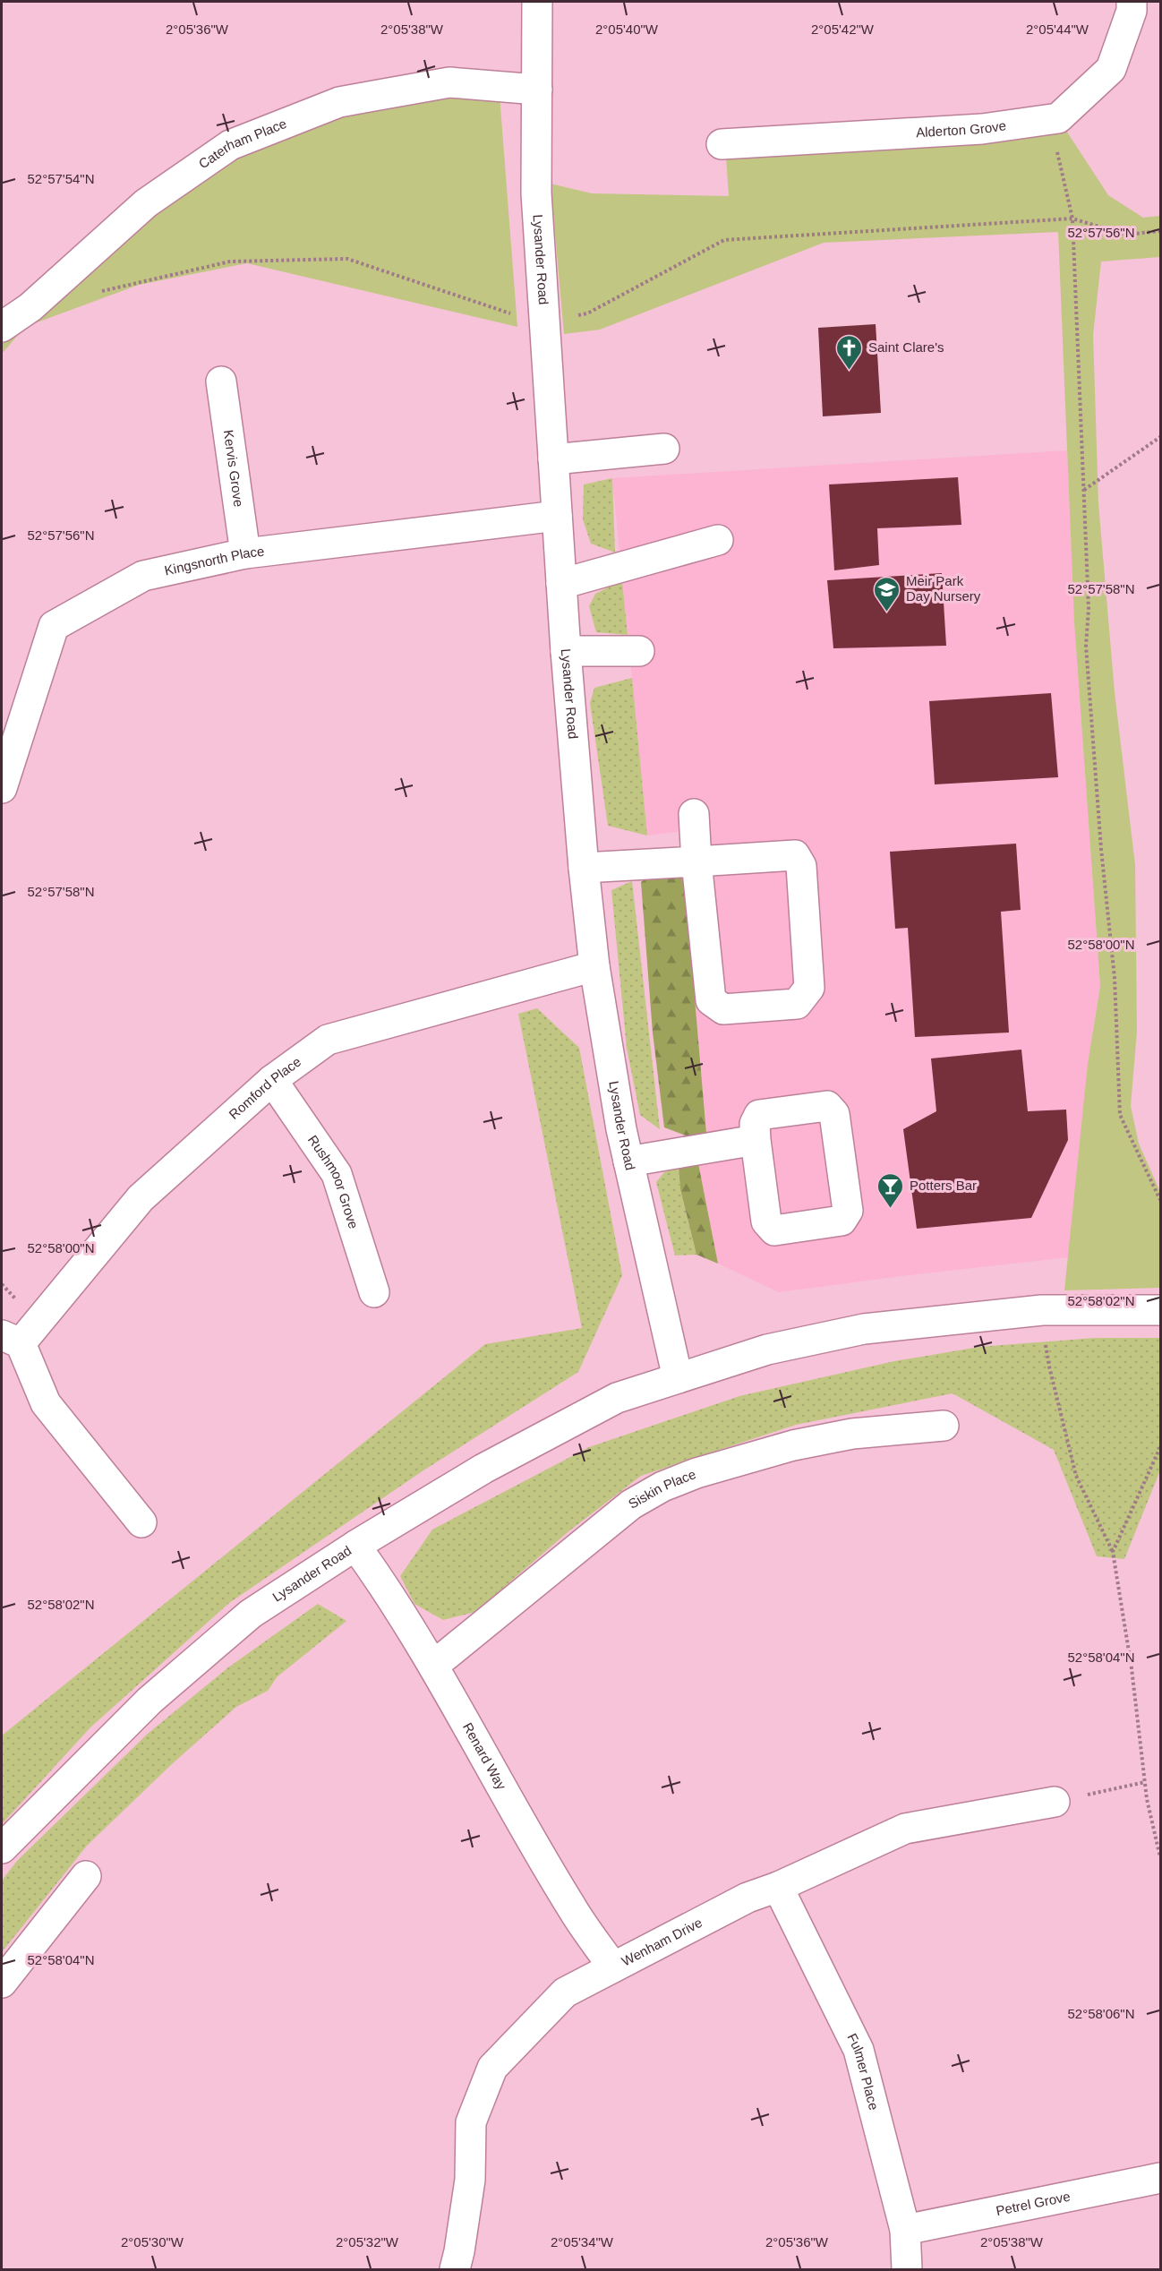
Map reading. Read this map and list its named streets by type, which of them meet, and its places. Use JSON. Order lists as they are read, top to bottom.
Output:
{
  "streets": {
    "street": [
      "Alderton Grove",
      "Caterham Place",
      "Lysander Road",
      "Kervis Grove",
      "Kingsnorth Place",
      "Romford Place",
      "Rushmoor Grove",
      "Siskin Place",
      "Renard Way",
      "Wenham Drive",
      "Fulmer Place",
      "Petrel Grove"
    ]
  },
  "crossings": [
    ["Caterham Place", "Lysander Road"],
    ["Lysander Road", "Kingsnorth Place"],
    ["Lysander Road", "Romford Place"],
    ["Lysander Road", "Renard Way"],
    ["Kervis Grove", "Kingsnorth Place"],
    ["Romford Place", "Rushmoor Grove"],
    ["Siskin Place", "Renard Way"],
    ["Renard Way", "Wenham Drive"],
    ["Wenham Drive", "Fulmer Place"],
    ["Fulmer Place", "Petrel Grove"]
  ],
  "places": {
    "church": ["Saint Clare's"],
    "school or university": ["Meir Park Day Nursery"],
    "bar": ["Potters Bar"]
  },
  "coordinates": [
    "2°05'36\"W",
    "2°05'38\"W",
    "2°05'40\"W",
    "2°05'42\"W",
    "2°05'44\"W",
    "52°57'54\"N",
    "52°57'56\"N",
    "52°57'58\"N",
    "52°58'00\"N",
    "52°58'02\"N",
    "52°58'04\"N",
    "52°58'06\"N",
    "2°05'30\"W",
    "2°05'32\"W",
    "2°05'34\"W"
  ]
}
